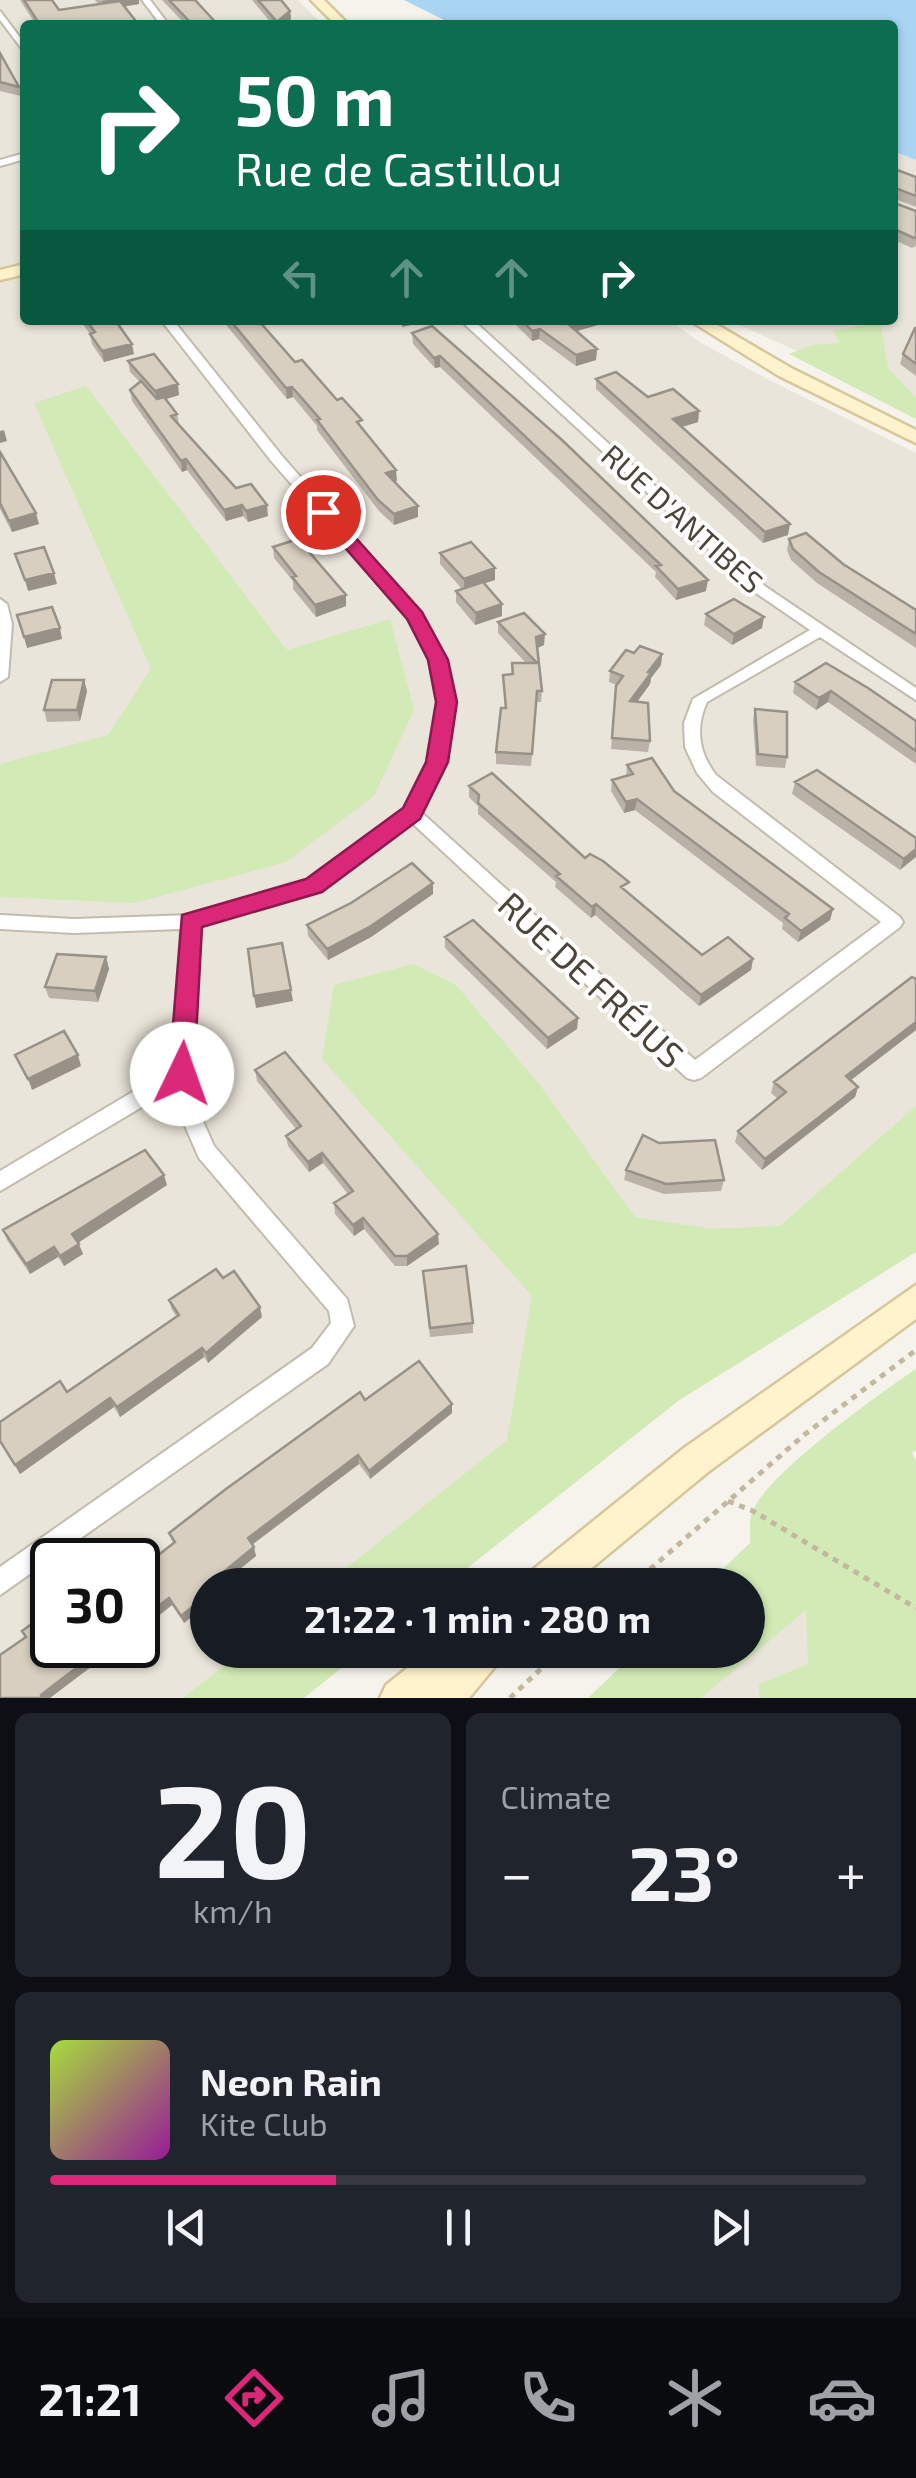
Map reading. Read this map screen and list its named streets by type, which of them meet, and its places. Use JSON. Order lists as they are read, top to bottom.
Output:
{
  "streets": {
    "street": ["RUE D'ANTIBES", "RUE DE FRÉJUS"]
  },
  "crossings": [
    ["RUE D'ANTIBES", "RUE DE FRÉJUS"]
  ],
  "page": {
    "turn": ["50 m", "Rue de Castillou"],
    "limit": "30",
    "trip": "21:22 · 1 min · 280 m",
    "tile": [
      ["20", "km/h"],
      "Climate"
    ],
    "heat": ["−", "23°", "+"],
    "song": ["Neon Rain", "Kite Club"],
    "tabs": "21:21"
  }
}
